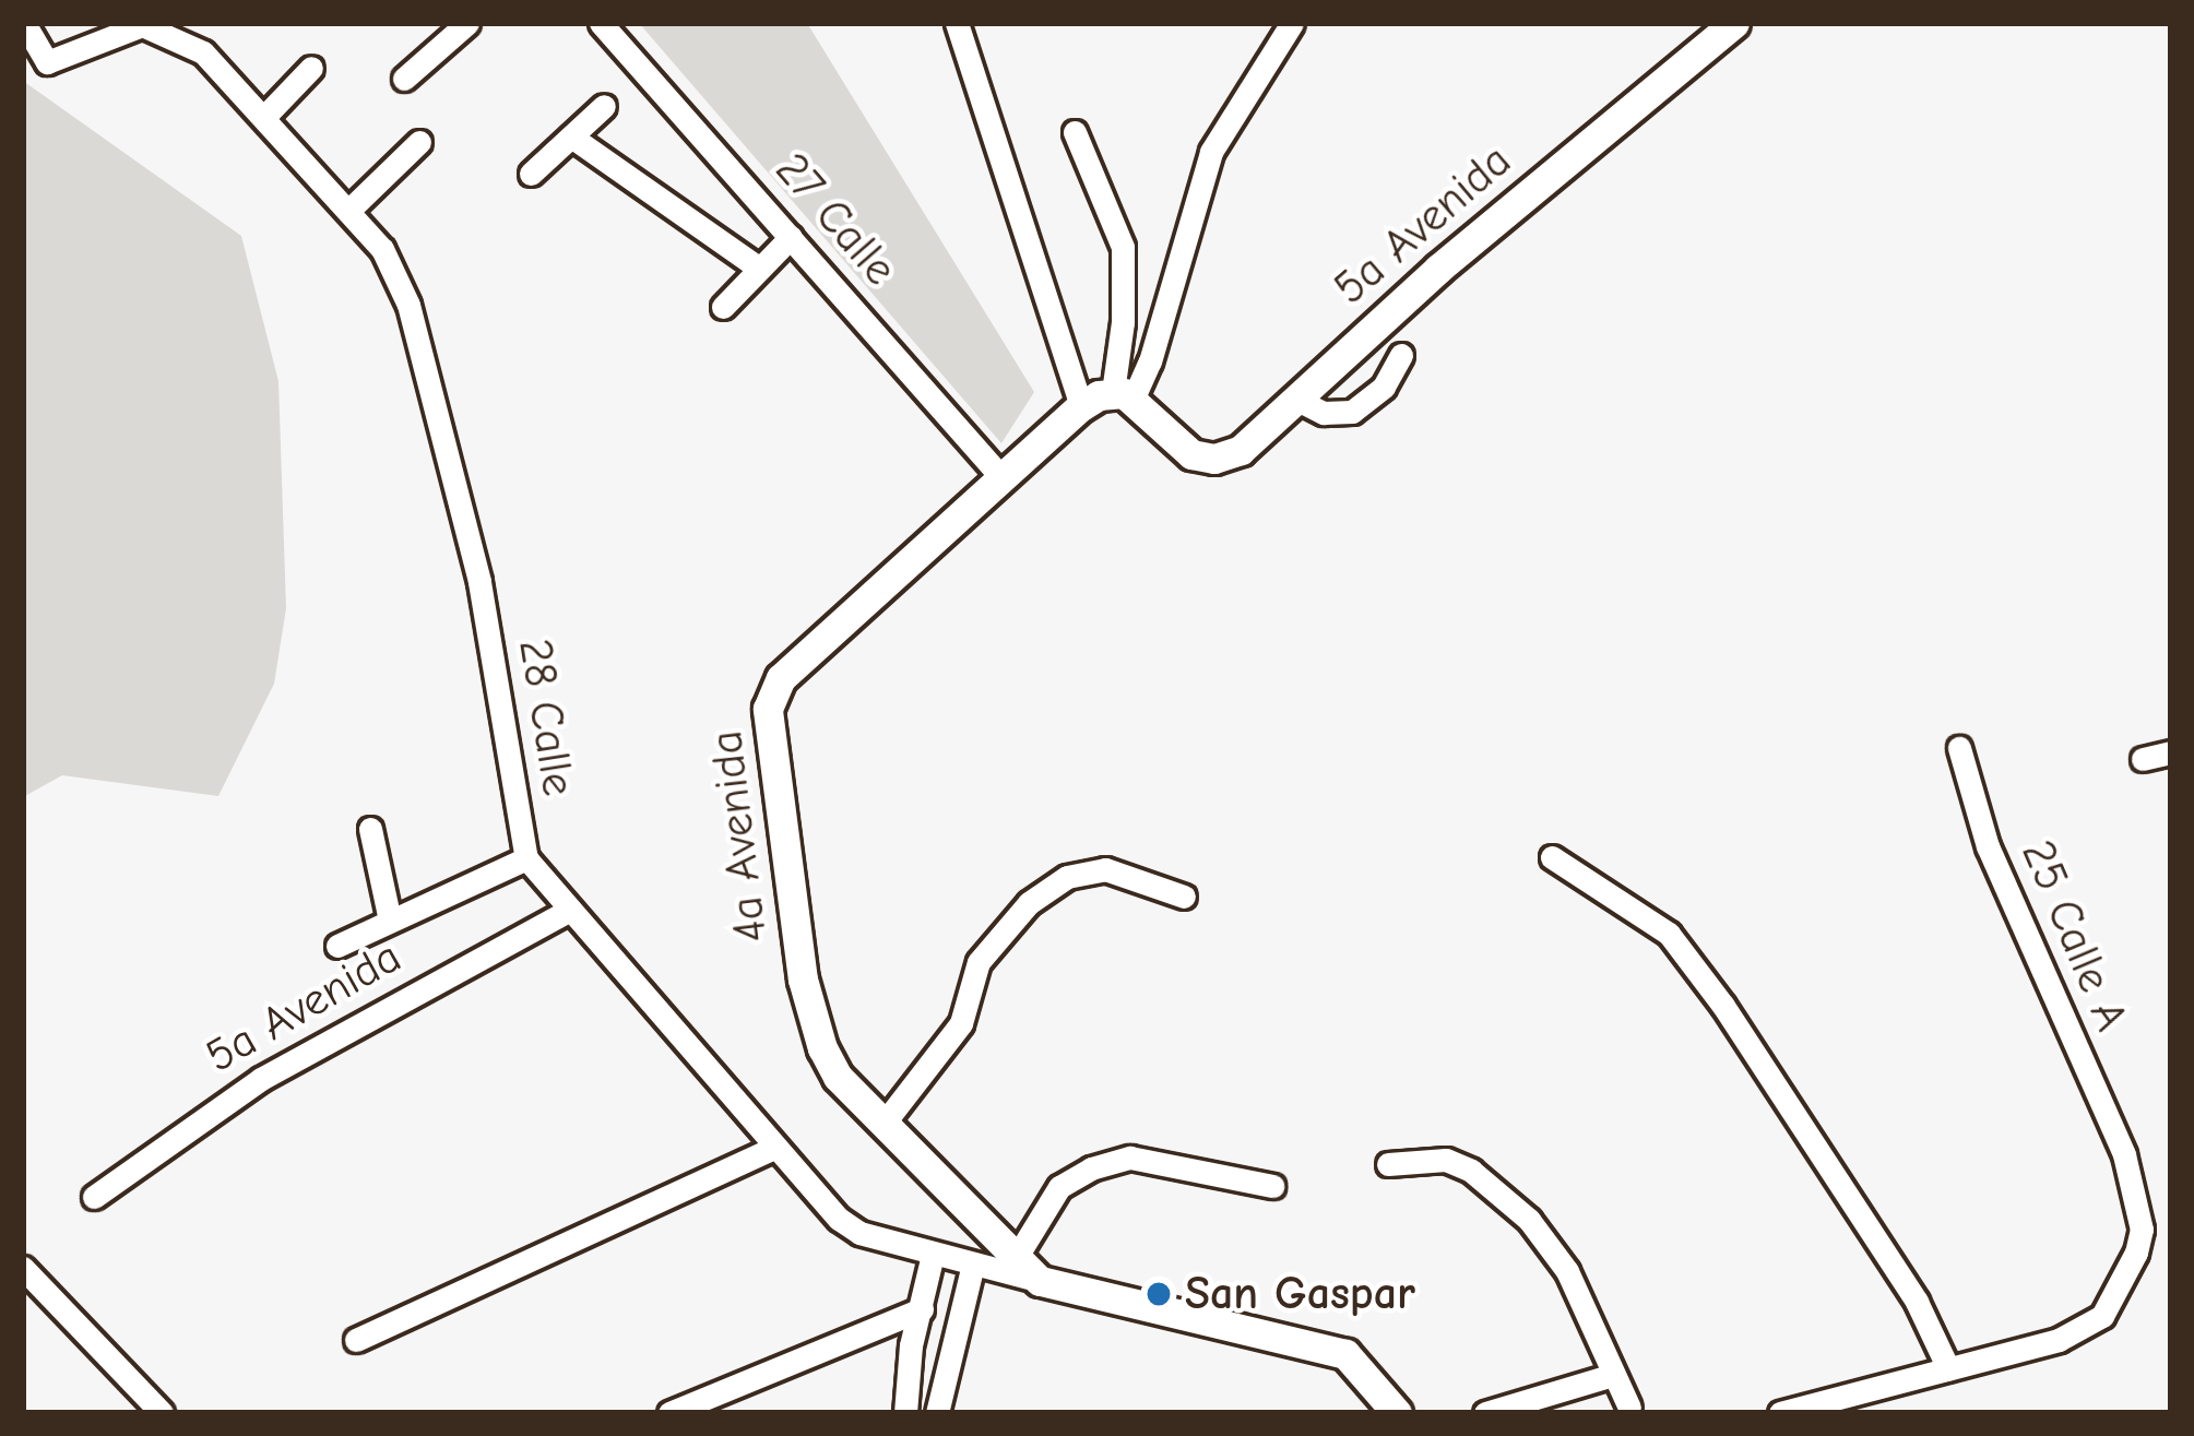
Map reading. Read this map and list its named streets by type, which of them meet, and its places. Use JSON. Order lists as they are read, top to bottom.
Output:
{
  "streets": {
    "street": [
      "27 Calle",
      "5a Avenida",
      "28 Calle",
      "4a Avenida",
      "25 Calle A"
    ]
  },
  "crossings": [
    ["27 Calle", "4a Avenida"],
    ["5a Avenida", "28 Calle"],
    ["5a Avenida", "4a Avenida"],
    ["28 Calle", "4a Avenida"]
  ],
  "places": ["San Gaspar"]
}
